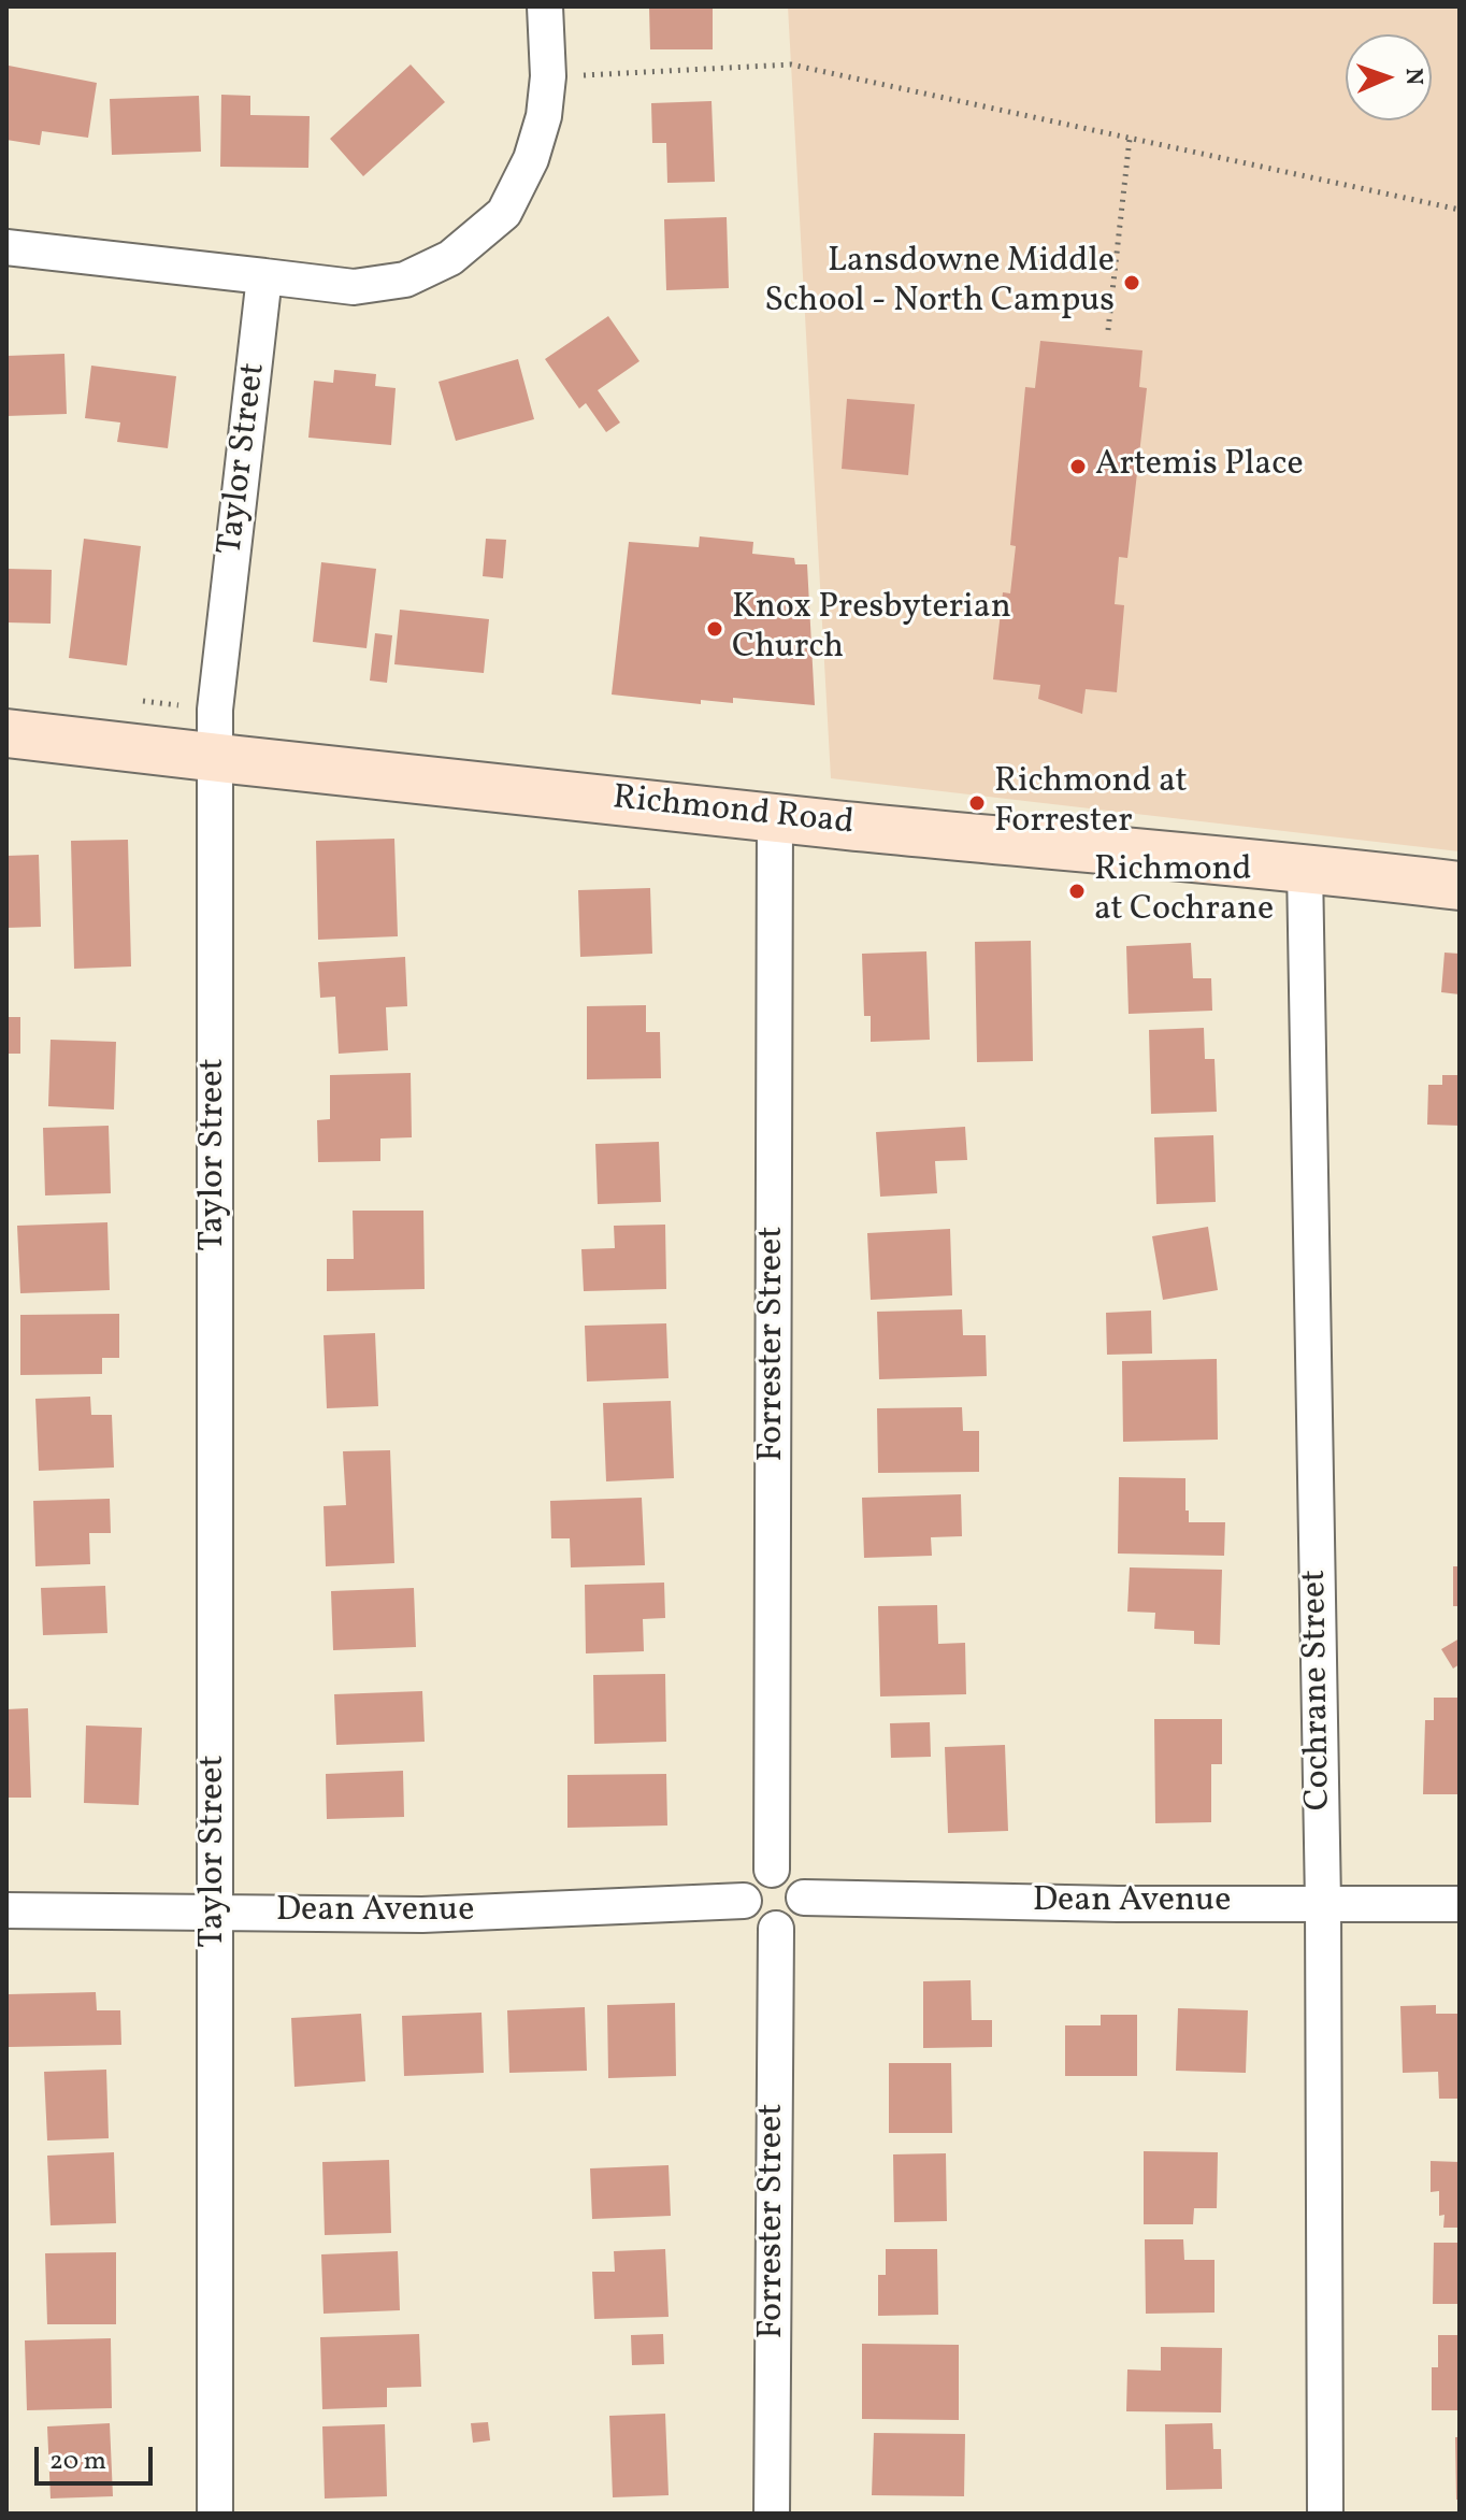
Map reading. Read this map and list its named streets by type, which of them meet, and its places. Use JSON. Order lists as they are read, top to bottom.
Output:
{
  "streets": {
    "main road": ["Richmond Road"],
    "street": [
      "Taylor Street",
      "Forrester Street",
      "Cochrane Street",
      "Dean Avenue"
    ]
  },
  "crossings": [
    ["Taylor Street", "Richmond Road"],
    ["Taylor Street", "Dean Avenue"],
    ["Richmond Road", "Forrester Street"],
    ["Richmond Road", "Cochrane Street"],
    ["Forrester Street", "Dean Avenue"],
    ["Cochrane Street", "Dean Avenue"]
  ],
  "places": [
    "Lansdowne Middle School - North Campus",
    "Artemis Place",
    "Knox Presbyterian Church",
    "Richmond at Forrester",
    "Richmond at Cochrane"
  ],
  "scale_bar": "20 m",
  "north": "right"
}
